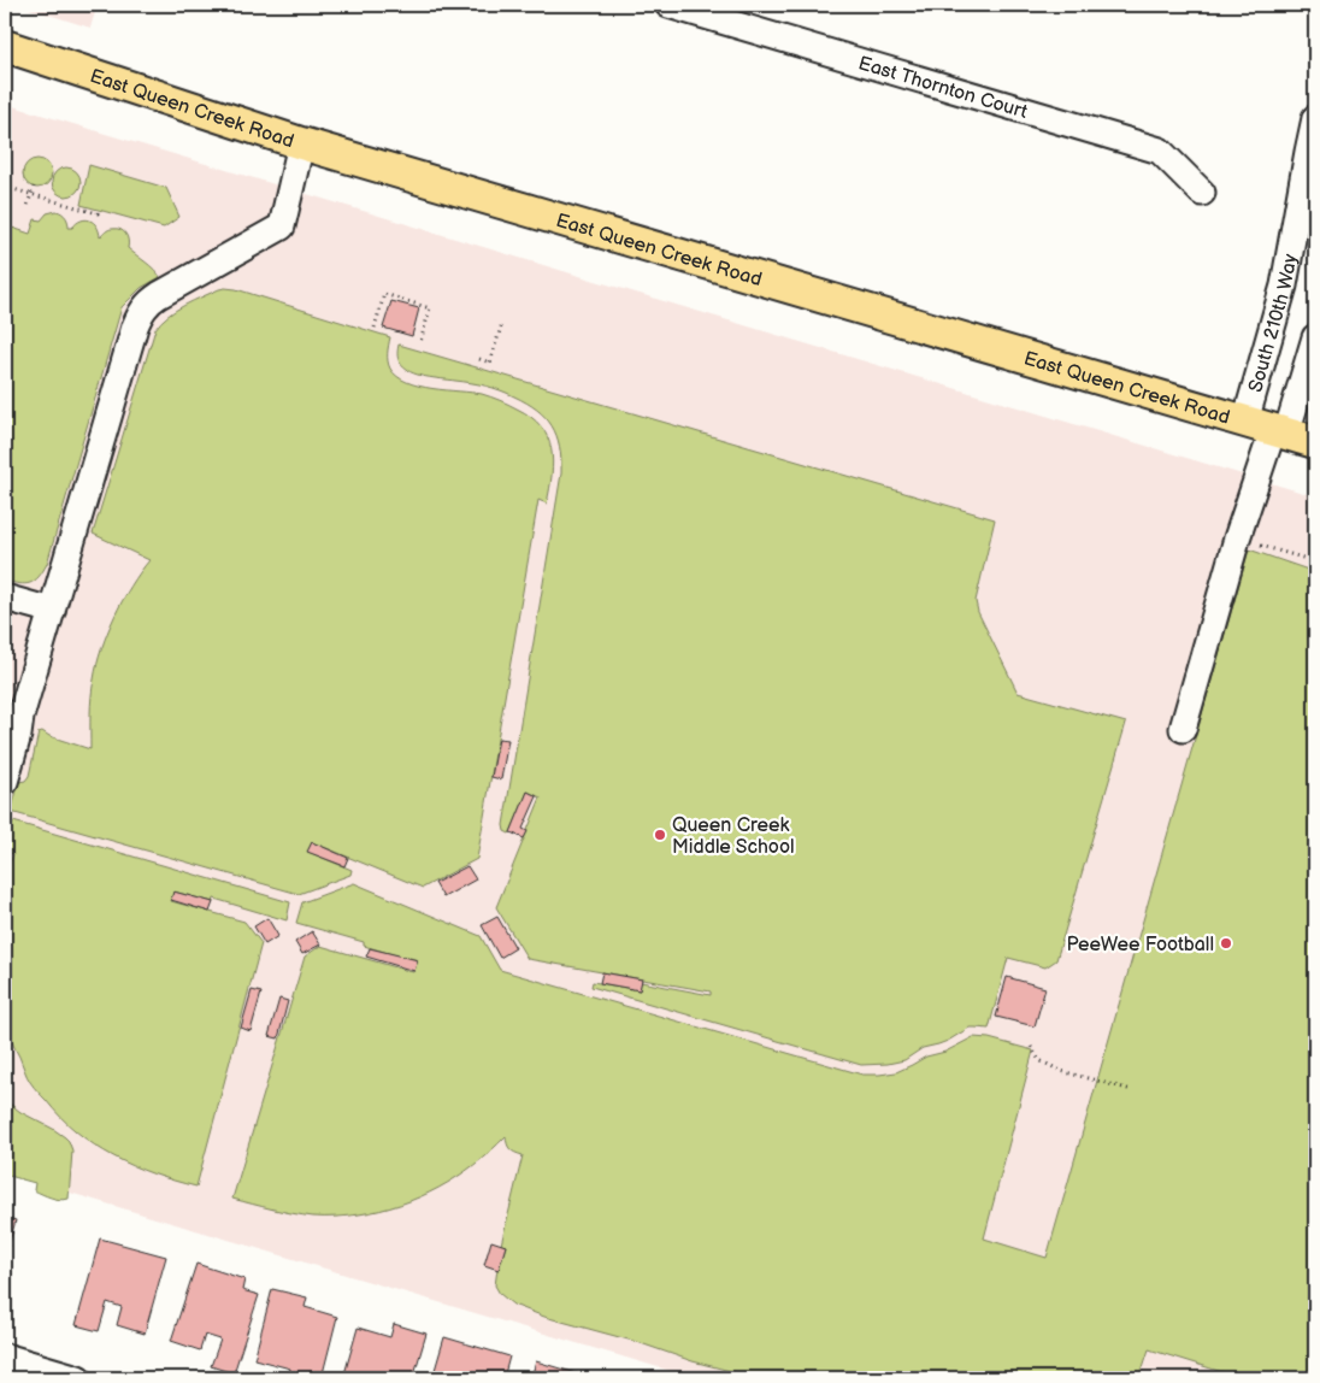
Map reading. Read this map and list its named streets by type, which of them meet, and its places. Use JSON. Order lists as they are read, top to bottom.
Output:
{
  "streets": {
    "main road": ["East Queen Creek Road"],
    "street": ["East Thornton Court", "South 210th Way"]
  },
  "crossings": [
    ["East Queen Creek Road", "South 210th Way"]
  ],
  "places": ["Queen Creek Middle School", "PeeWee Football"]
}
